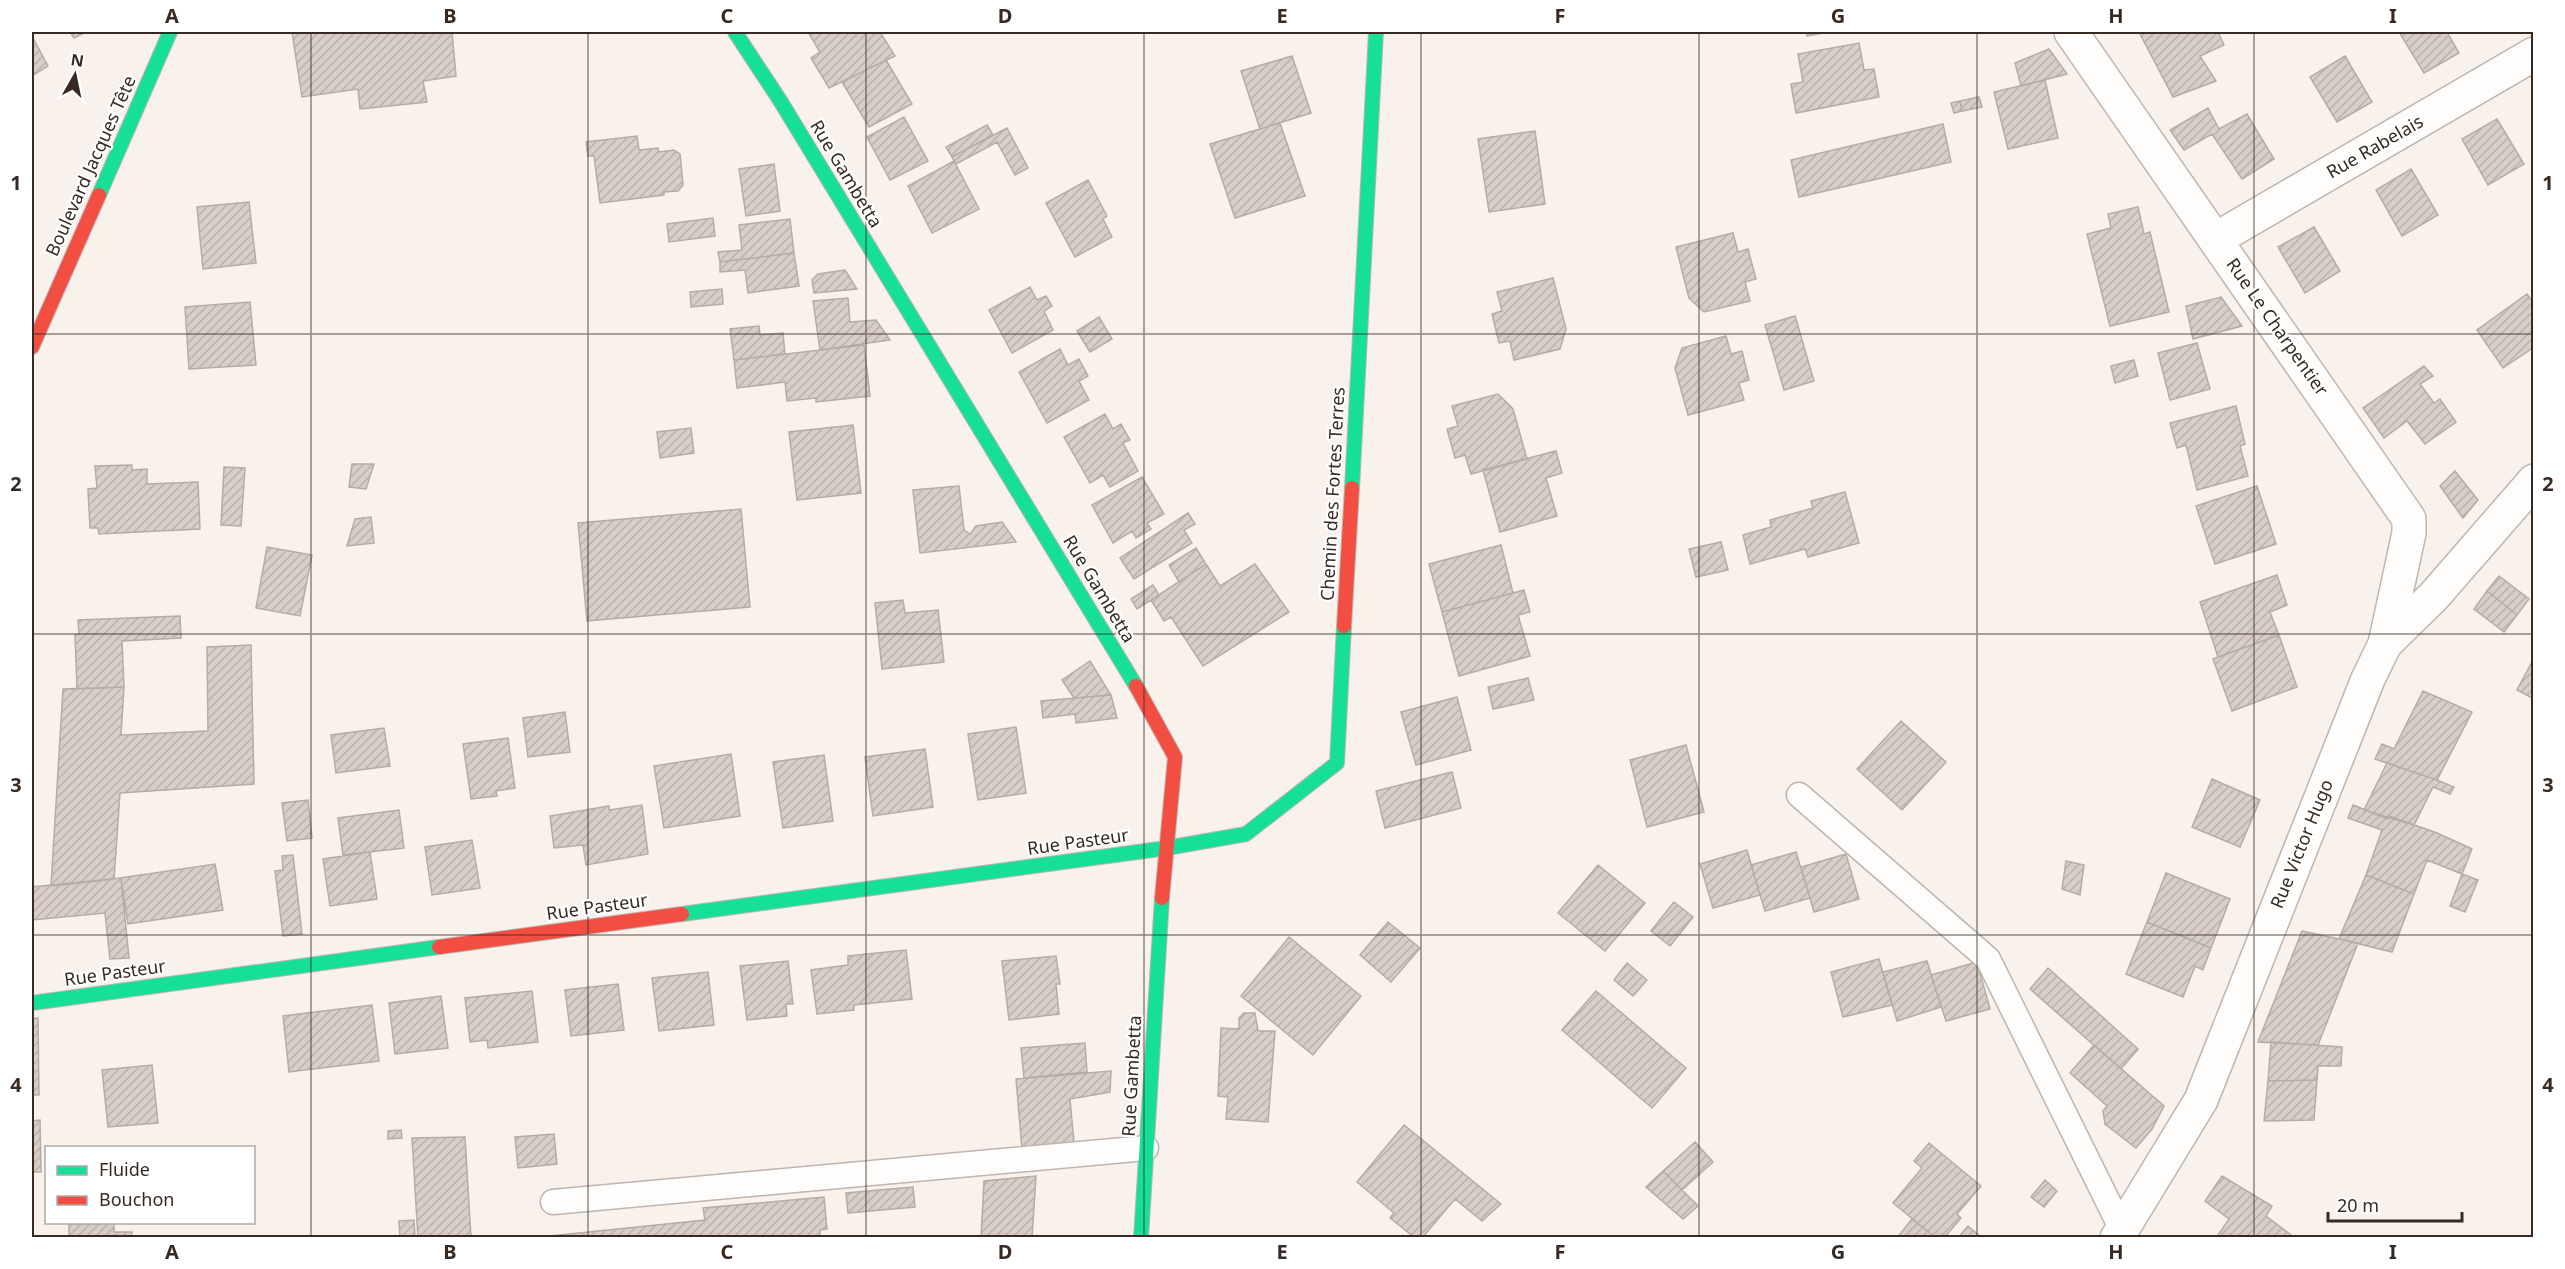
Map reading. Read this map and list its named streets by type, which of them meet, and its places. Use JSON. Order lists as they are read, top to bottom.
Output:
{
  "streets": {
    "street": [
      "Rue Rabelais",
      "Boulevard Jacques Tête",
      "Rue Gambetta",
      "Rue Le Charpentier",
      "Chemin des Fortes Terres",
      "Rue Pasteur",
      "Rue Victor Hugo"
    ]
  },
  "crossings": [
    ["Rue Rabelais", "Rue Le Charpentier"],
    ["Rue Gambetta", "Chemin des Fortes Terres"],
    ["Rue Gambetta", "Rue Pasteur"],
    ["Rue Le Charpentier", "Rue Victor Hugo"],
    ["Chemin des Fortes Terres", "Rue Pasteur"]
  ],
  "legend": ["Fluide", "Bouchon"],
  "scale_bar": "20 m",
  "north": "top",
  "grid": {
    "columns": [
      "A",
      "B",
      "C",
      "D",
      "E",
      "F",
      "G",
      "H",
      "I"
    ],
    "rows": [
      "1",
      "2",
      "3",
      "4"
    ]
  }
}
